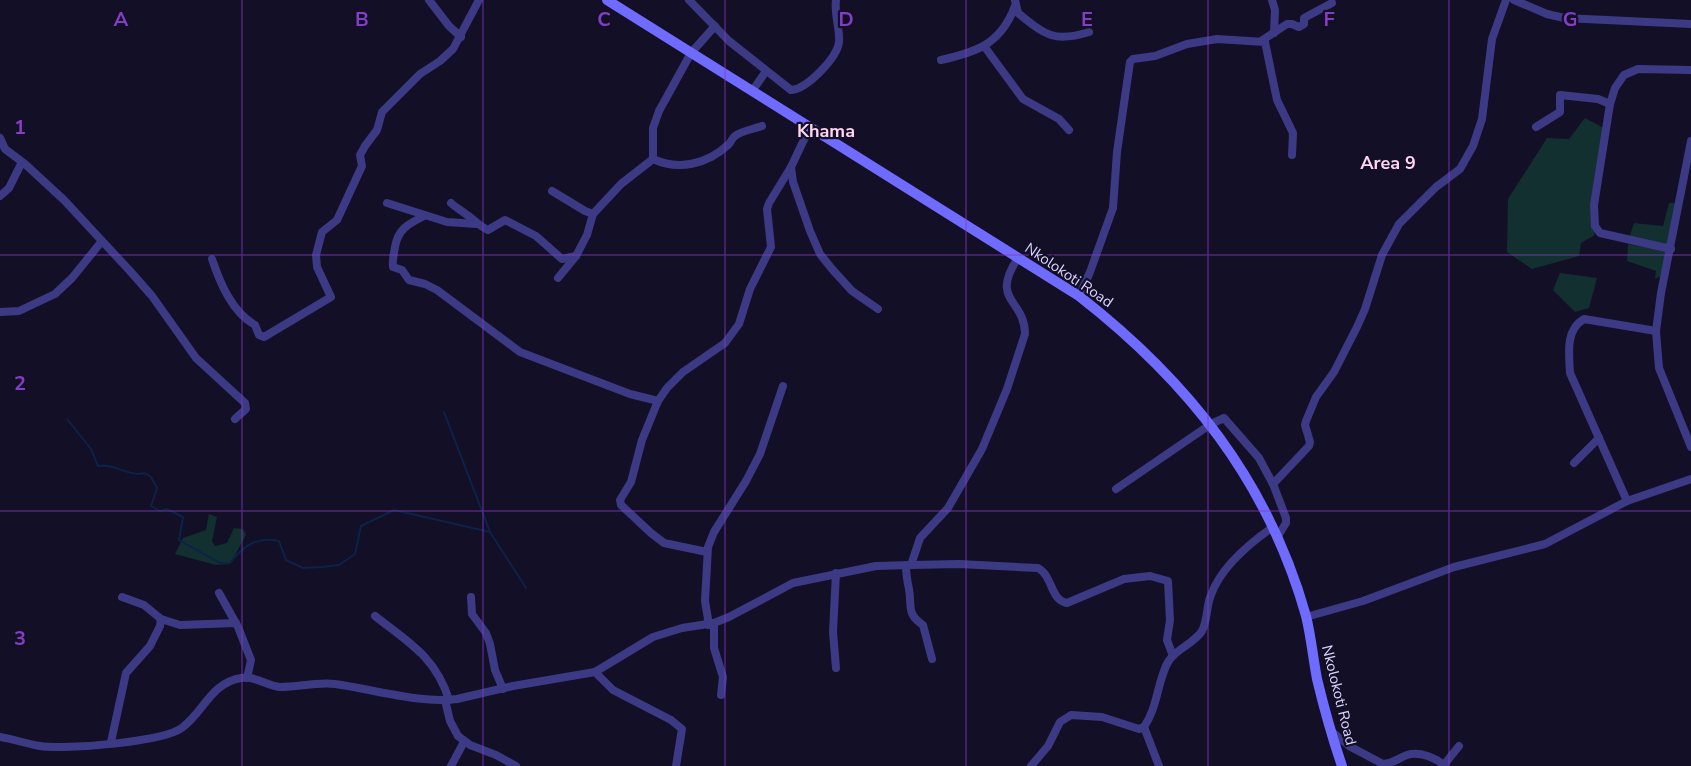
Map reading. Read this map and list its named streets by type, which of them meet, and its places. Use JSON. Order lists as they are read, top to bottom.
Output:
{
  "streets": {
    "main road": ["Nkolokoti Road"]
  },
  "districts": ["Khama", "Area 9"],
  "grid": {
    "columns": [
      "A",
      "B",
      "C",
      "D",
      "E",
      "F",
      "G"
    ],
    "rows": ["1", "2", "3"]
  }
}
